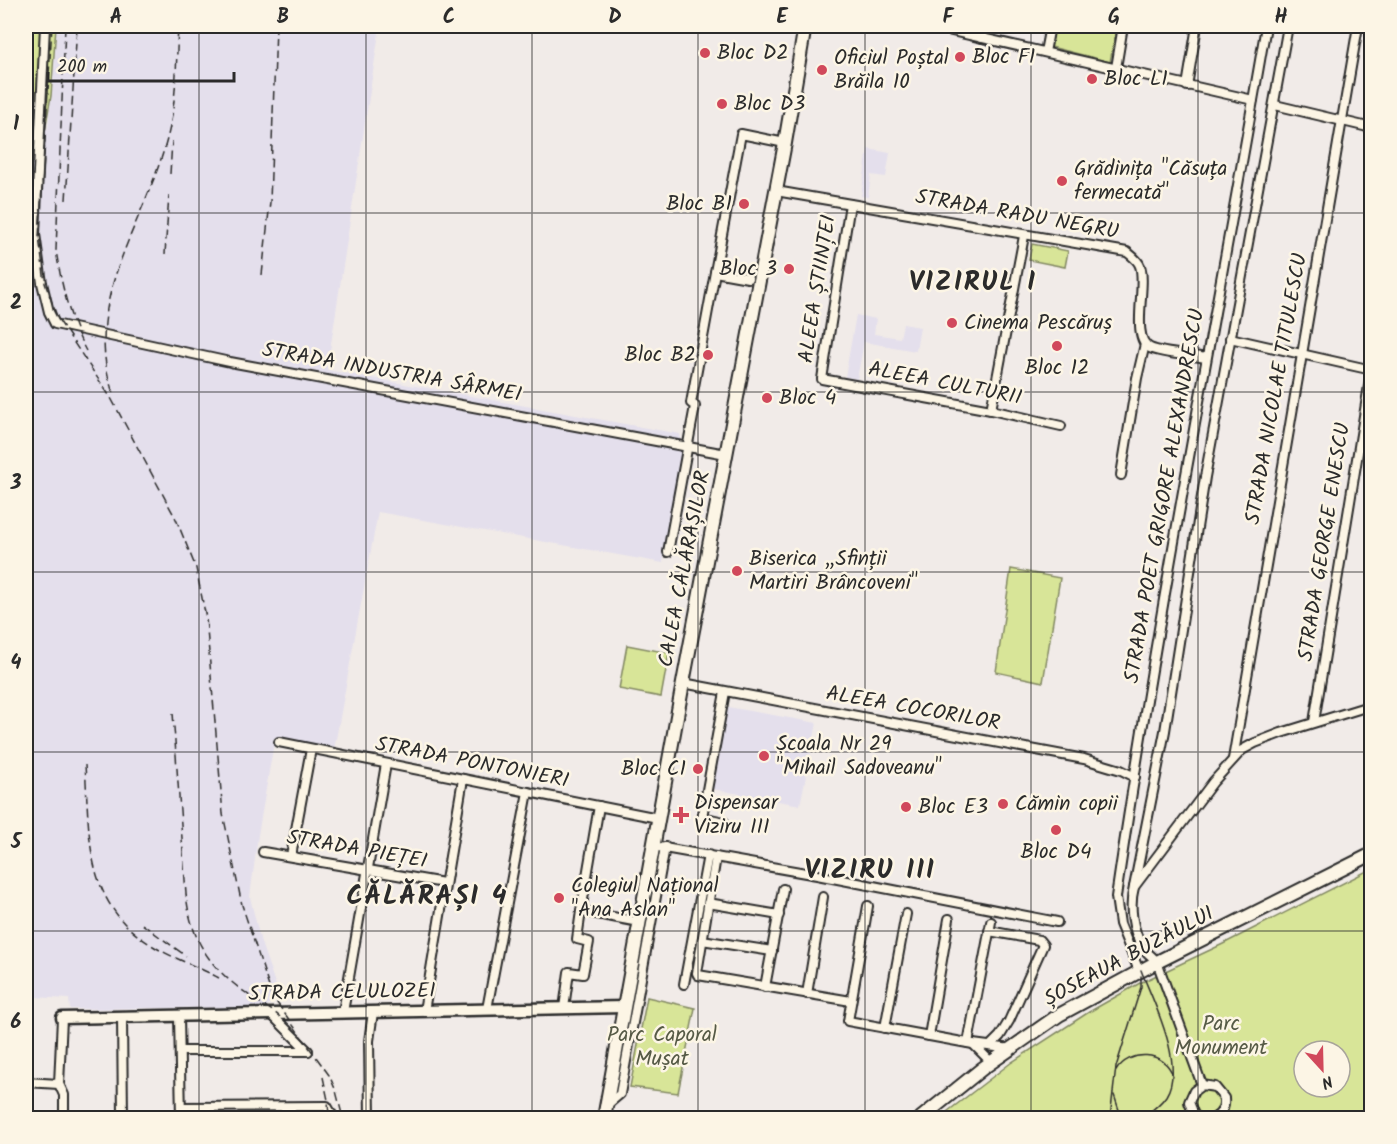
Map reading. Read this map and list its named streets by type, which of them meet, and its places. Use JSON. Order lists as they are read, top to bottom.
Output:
{
  "streets": {
    "main road": ["CALEA CĂLĂRAȘILOR", "ȘOSEAUA BUZĂULUI"],
    "street": [
      "STRADA RADU NEGRU",
      "ALEEA ȘTIINȚEI",
      "STRADA INDUSTRIA SÂRMEI",
      "ALEEA CULTURII",
      "STRADA NICOLAE TITULESCU",
      "STRADA POET GRIGORE ALEXANDRESCU",
      "STRADA GEORGE ENESCU",
      "ALEEA COCORILOR",
      "STRADA PONTONIERI",
      "STRADA PIEȚEI",
      "STRADA CELULOZEI"
    ]
  },
  "crossings": [
    ["STRADA RADU NEGRU", "ALEEA ȘTIINȚEI"],
    ["STRADA RADU NEGRU", "CALEA CĂLĂRAȘILOR"],
    ["ALEEA ȘTIINȚEI", "ALEEA CULTURII"],
    ["STRADA INDUSTRIA SÂRMEI", "CALEA CĂLĂRAȘILOR"],
    ["STRADA POET GRIGORE ALEXANDRESCU", "ALEEA COCORILOR"],
    ["STRADA POET GRIGORE ALEXANDRESCU", "ȘOSEAUA BUZĂULUI"],
    ["CALEA CĂLĂRAȘILOR", "ALEEA COCORILOR"],
    ["CALEA CĂLĂRAȘILOR", "STRADA PONTONIERI"],
    ["CALEA CĂLĂRAȘILOR", "STRADA CELULOZEI"]
  ],
  "districts": ["VIZIRUL I", "VIZIRU III", "CĂLĂRAȘI 4"],
  "parks": ["Parc Monument", "Parc Caporal Mușat"],
  "places": {
    "other": [
      "Bloc D2",
      "Bloc F1",
      "Oficiul Poștal Brăila 10",
      "Bloc L1",
      "Bloc D3",
      "Grădinița \"Căsuța fermecată\"",
      "Bloc B1",
      "Bloc 3",
      "Cinema Pescăruș",
      "Bloc 12",
      "Bloc B2",
      "Bloc 4",
      "Biserica „Sfinții Martiri Brâncoveni\"",
      "Școala Nr 29 \"Mihail Sadoveanu\"",
      "Bloc C1",
      "Cămin copii",
      "Bloc E3",
      "Bloc D4",
      "Colegiul Național \"Ana Aslan\""
    ],
    "health": ["Dispensar Viziru III"]
  },
  "scale_bar": "200 m",
  "north": "bottom",
  "grid": {
    "columns": [
      "A",
      "B",
      "C",
      "D",
      "E",
      "F",
      "G",
      "H"
    ],
    "rows": [
      "1",
      "2",
      "3",
      "4",
      "5",
      "6"
    ]
  }
}
